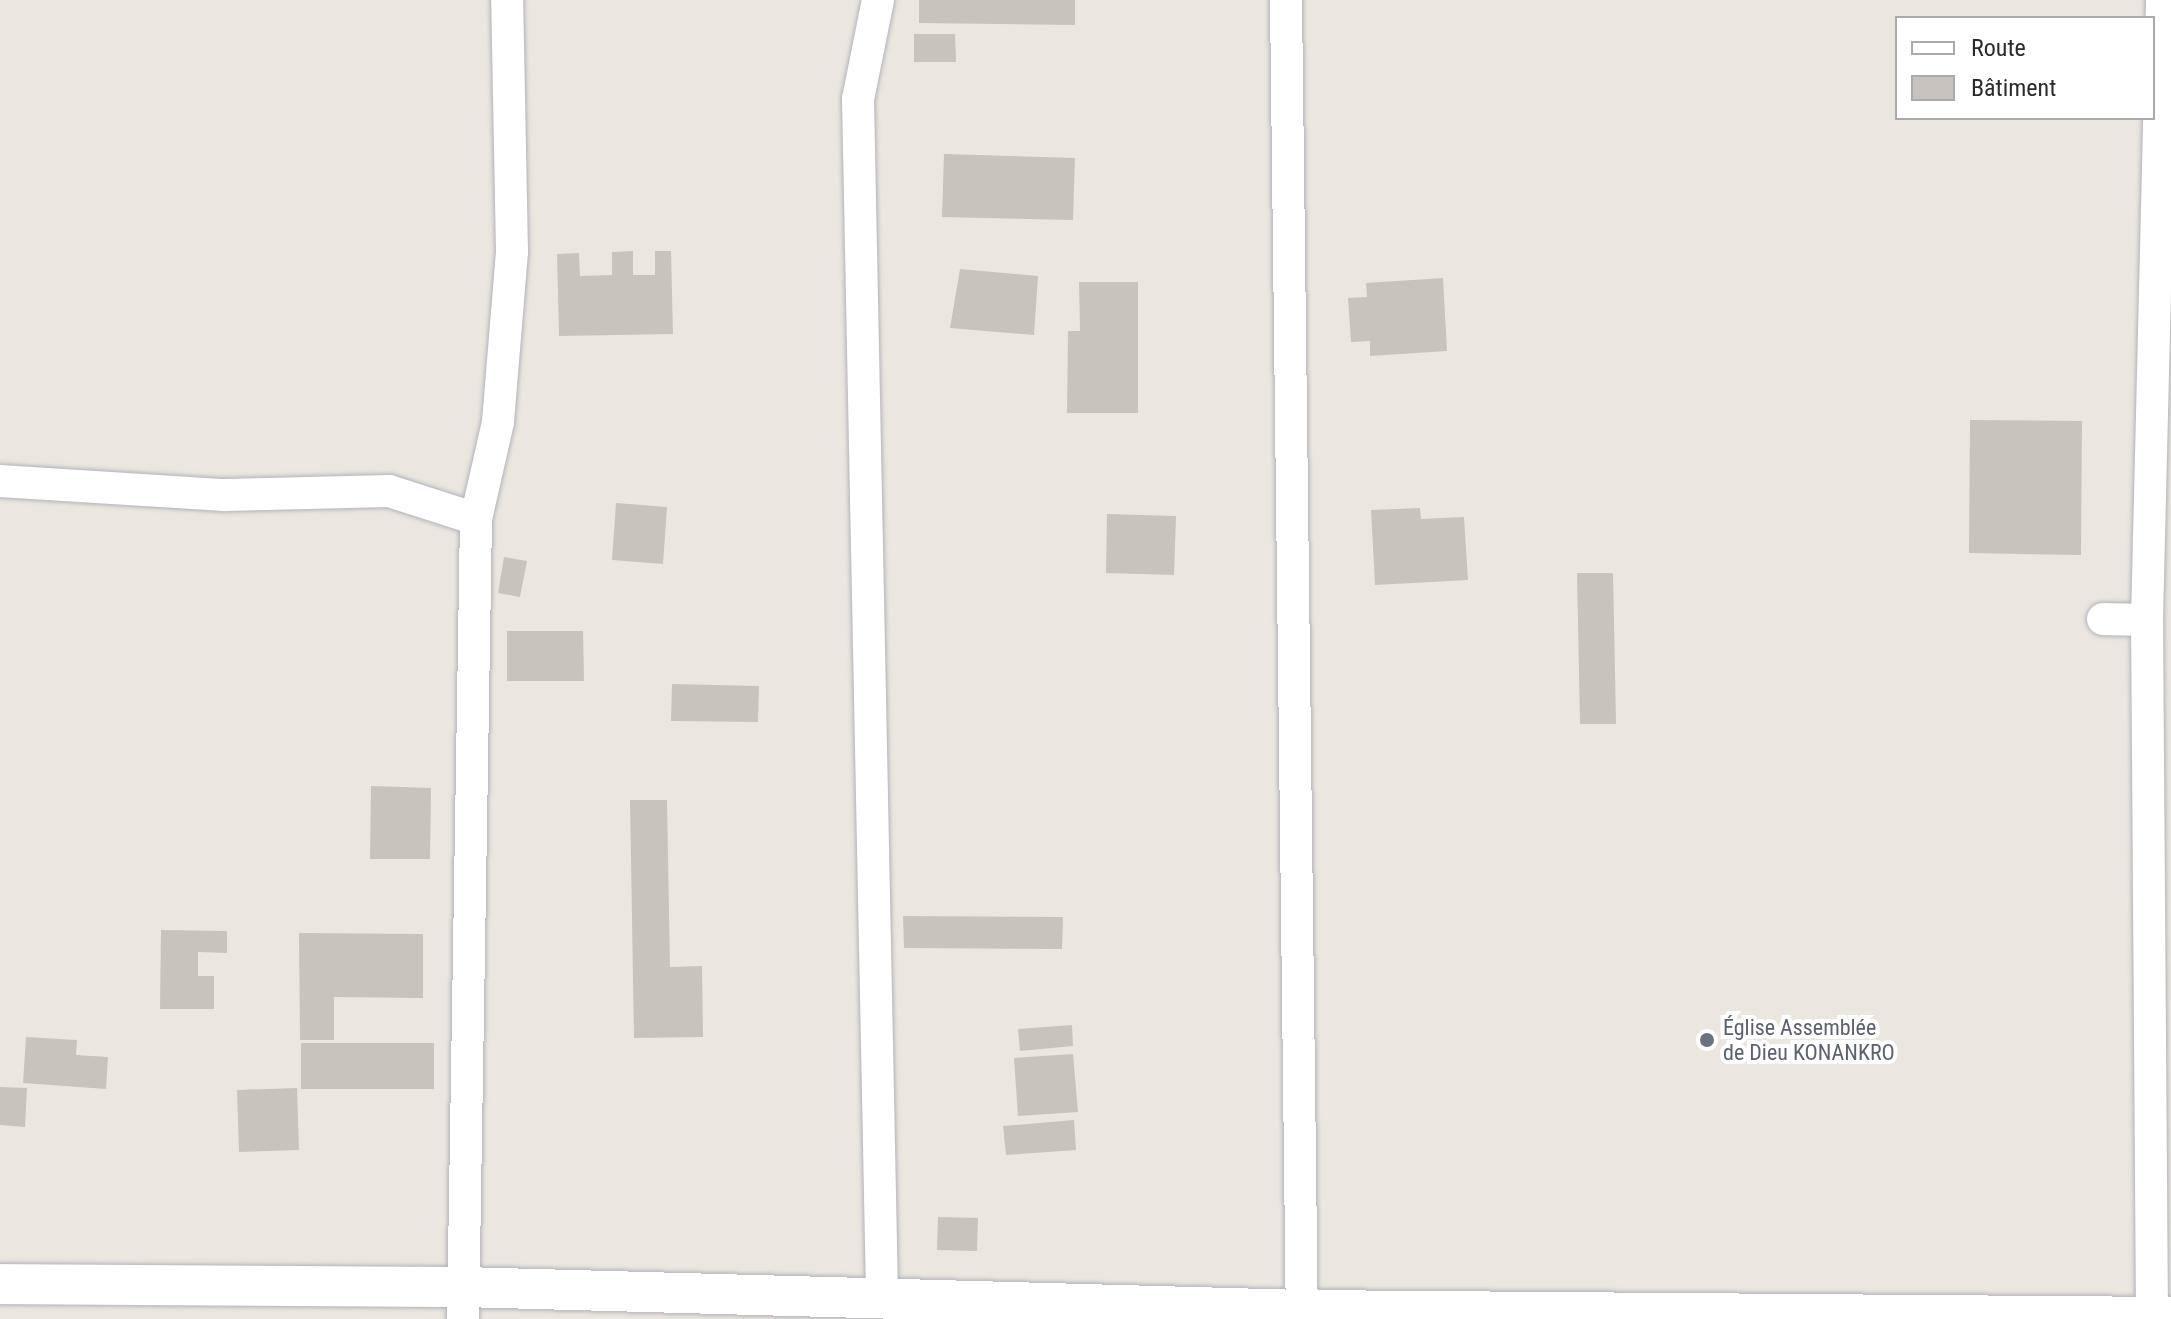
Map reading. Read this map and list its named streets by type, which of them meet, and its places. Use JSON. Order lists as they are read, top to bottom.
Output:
{
  "places": ["Église Assemblée de Dieu KONANKRO"],
  "legend": ["Route", "Bâtiment"]
}
